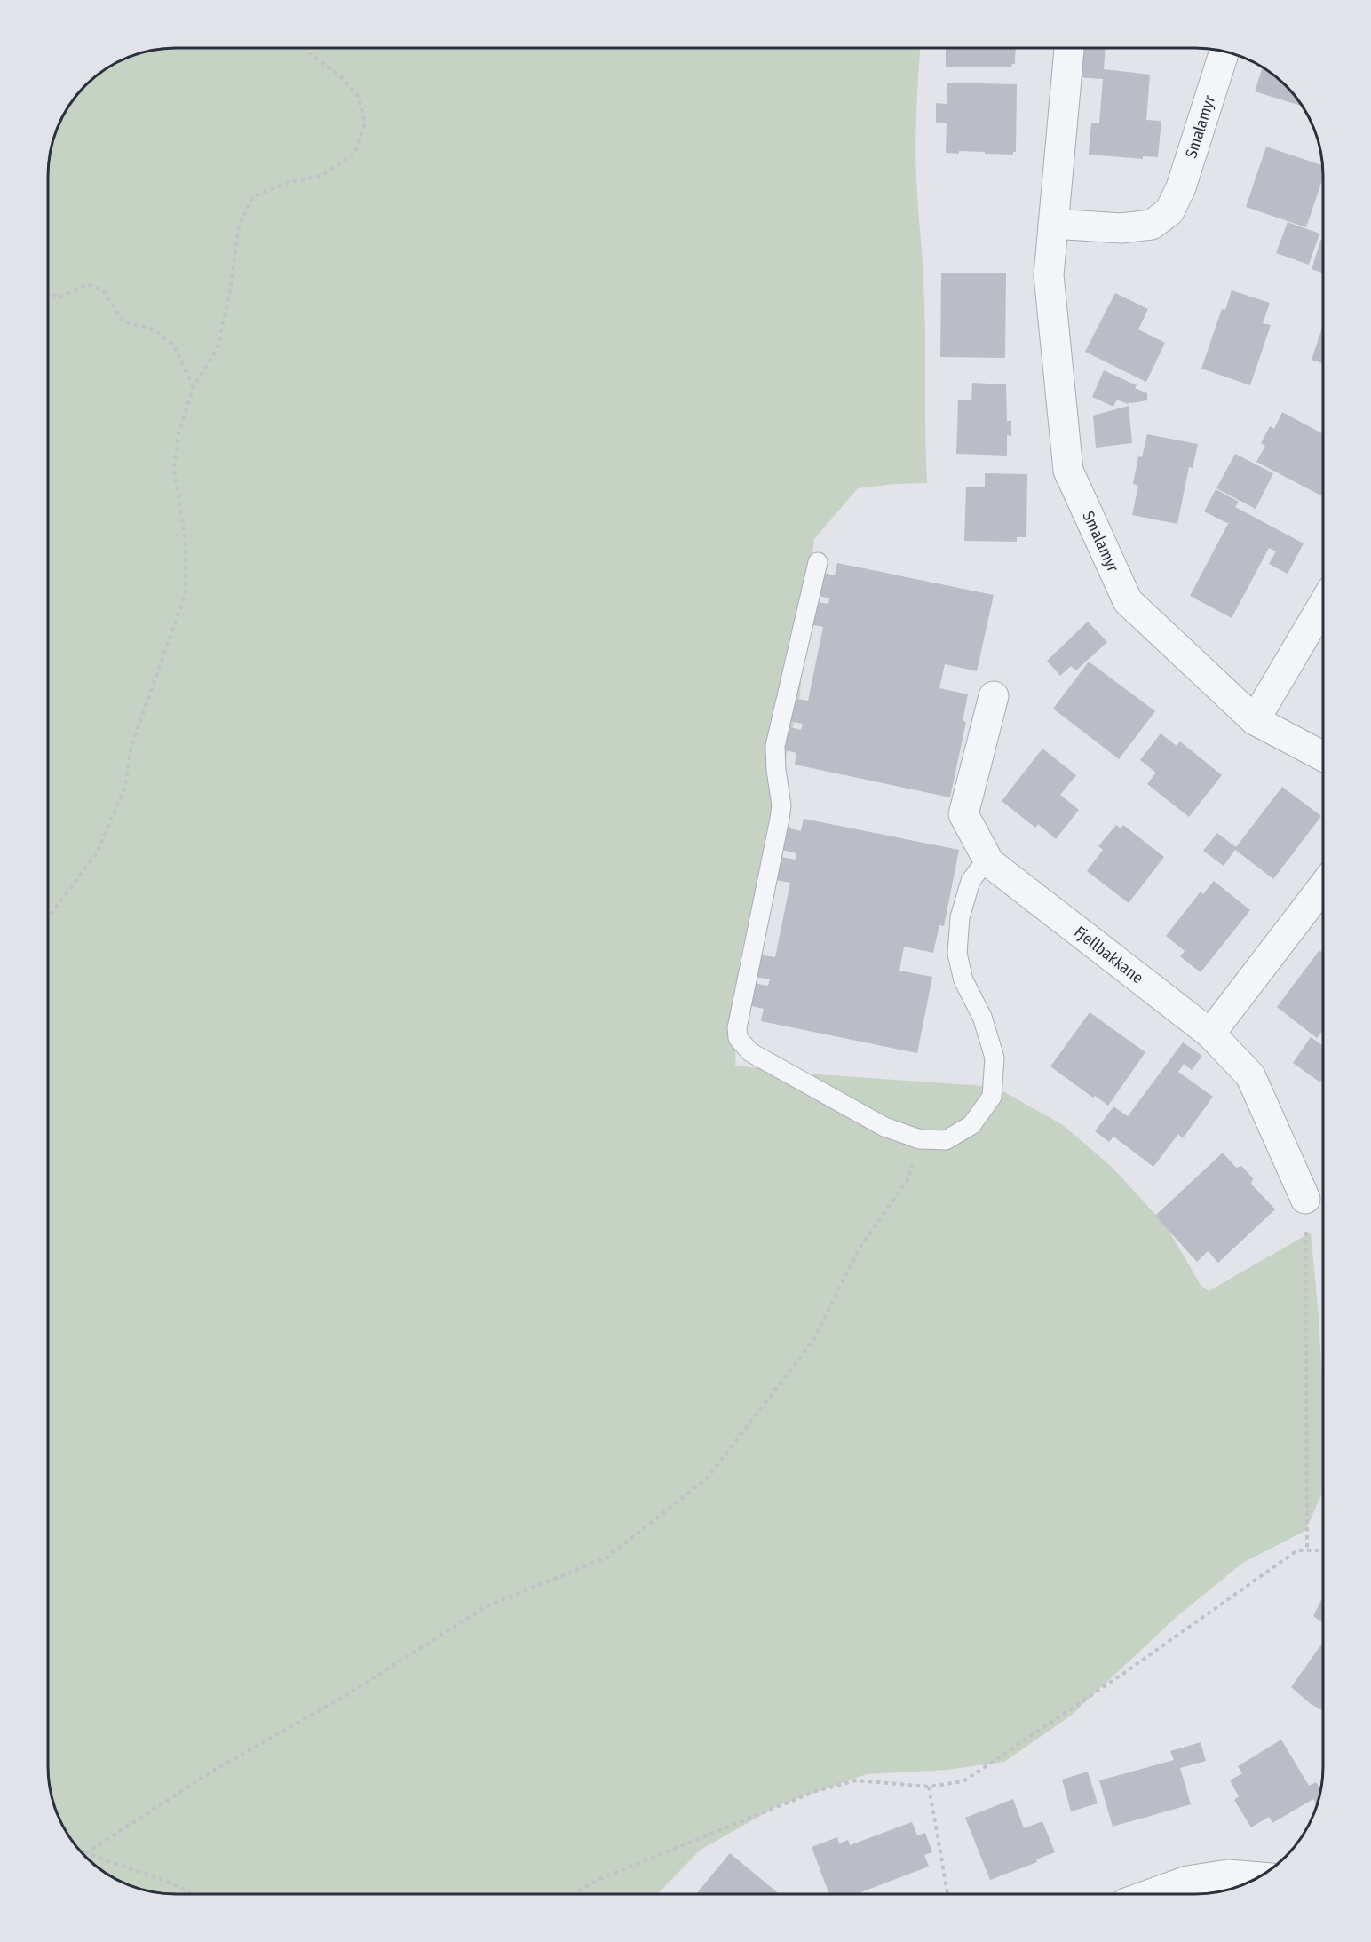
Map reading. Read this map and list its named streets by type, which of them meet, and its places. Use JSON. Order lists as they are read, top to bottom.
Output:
{
  "streets": {
    "street": ["Smalamyr", "Fjellbakkane"]
  }
}
